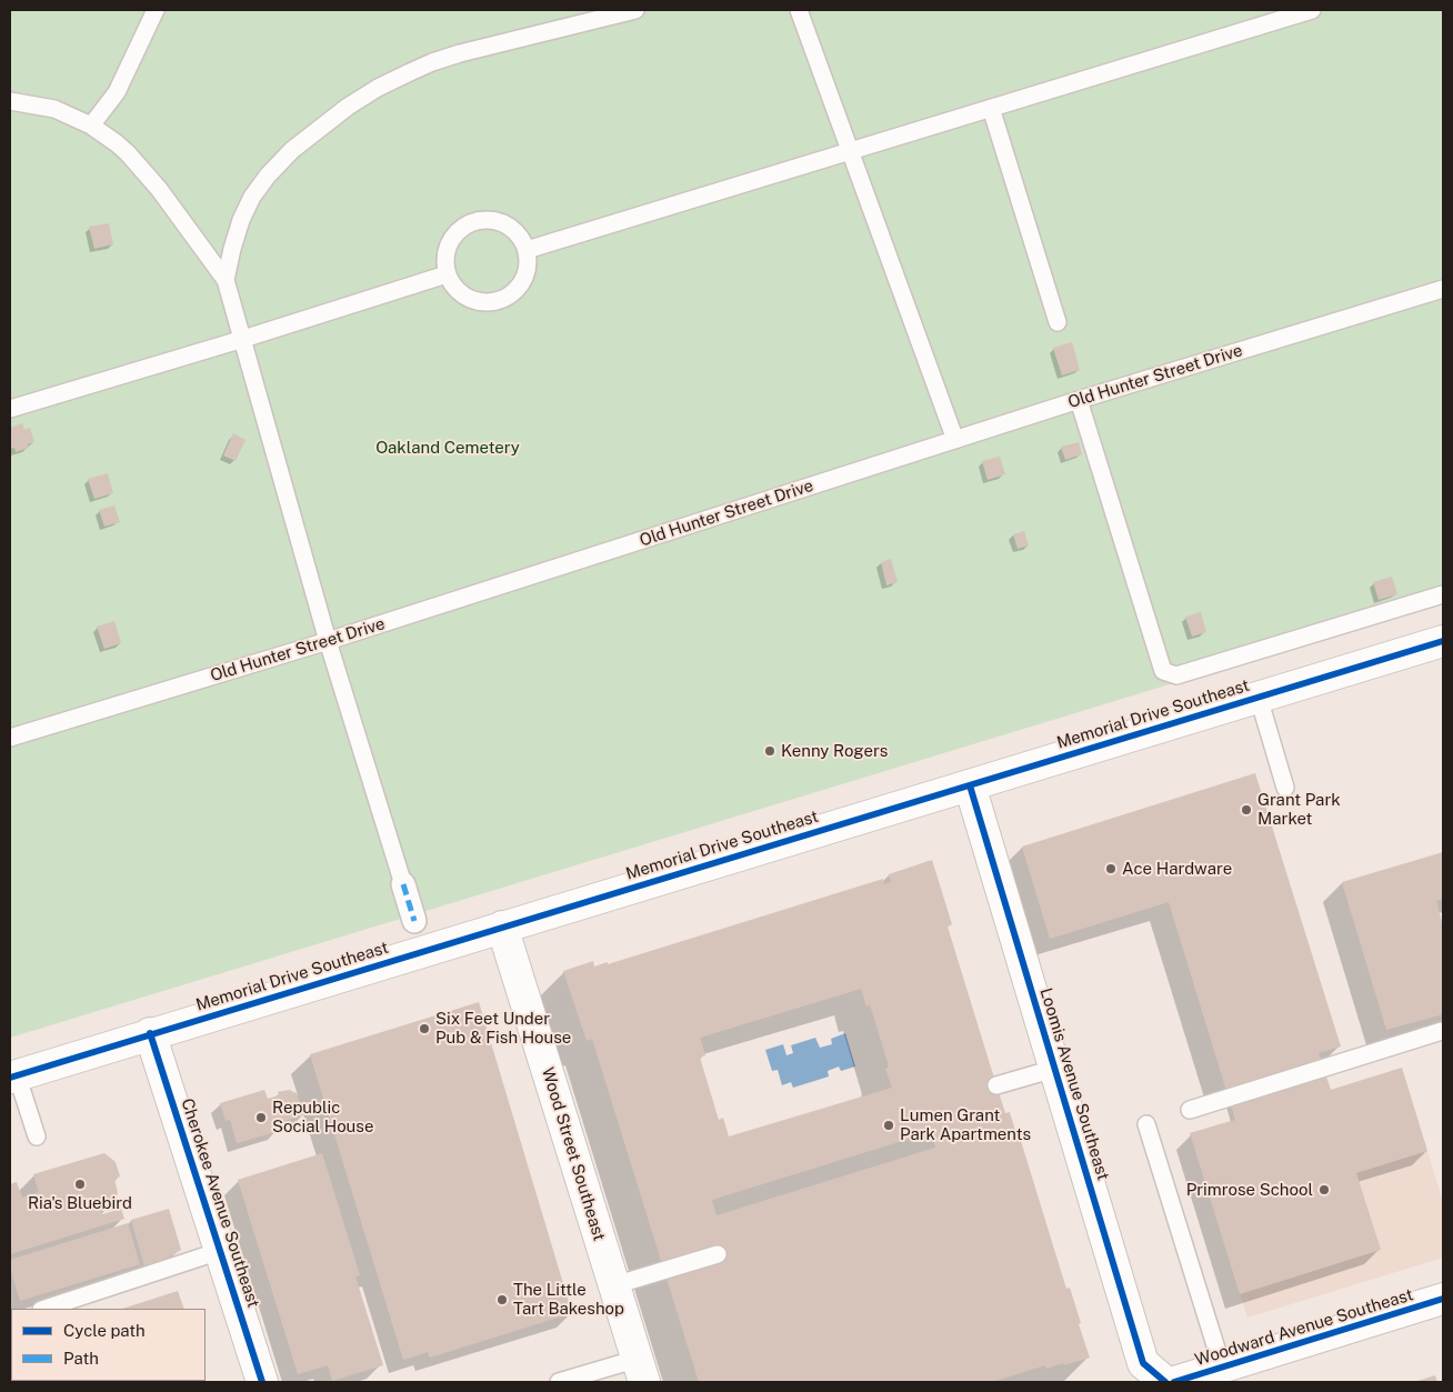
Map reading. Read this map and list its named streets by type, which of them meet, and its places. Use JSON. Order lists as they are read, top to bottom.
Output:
{
  "streets": {
    "street": [
      "Memorial Drive Southeast",
      "Loomis Avenue Southeast",
      "Wood Street Southeast",
      "Cherokee Avenue Southeast",
      "Woodward Avenue Southeast"
    ],
    "lane": ["Old Hunter Street Drive"]
  },
  "crossings": [
    ["Memorial Drive Southeast", "Loomis Avenue Southeast"],
    ["Memorial Drive Southeast", "Wood Street Southeast"],
    ["Memorial Drive Southeast", "Cherokee Avenue Southeast"]
  ],
  "parks": ["Oakland Cemetery"],
  "places": [
    "Kenny Rogers",
    "Grant Park Market",
    "Ace Hardware",
    "Six Feet Under Pub & Fish House",
    "Republic Social House",
    "Lumen Grant Park Apartments",
    "Ria's Bluebird",
    "Primrose School",
    "The Little Tart Bakeshop"
  ],
  "legend": ["Cycle path", "Path"]
}
